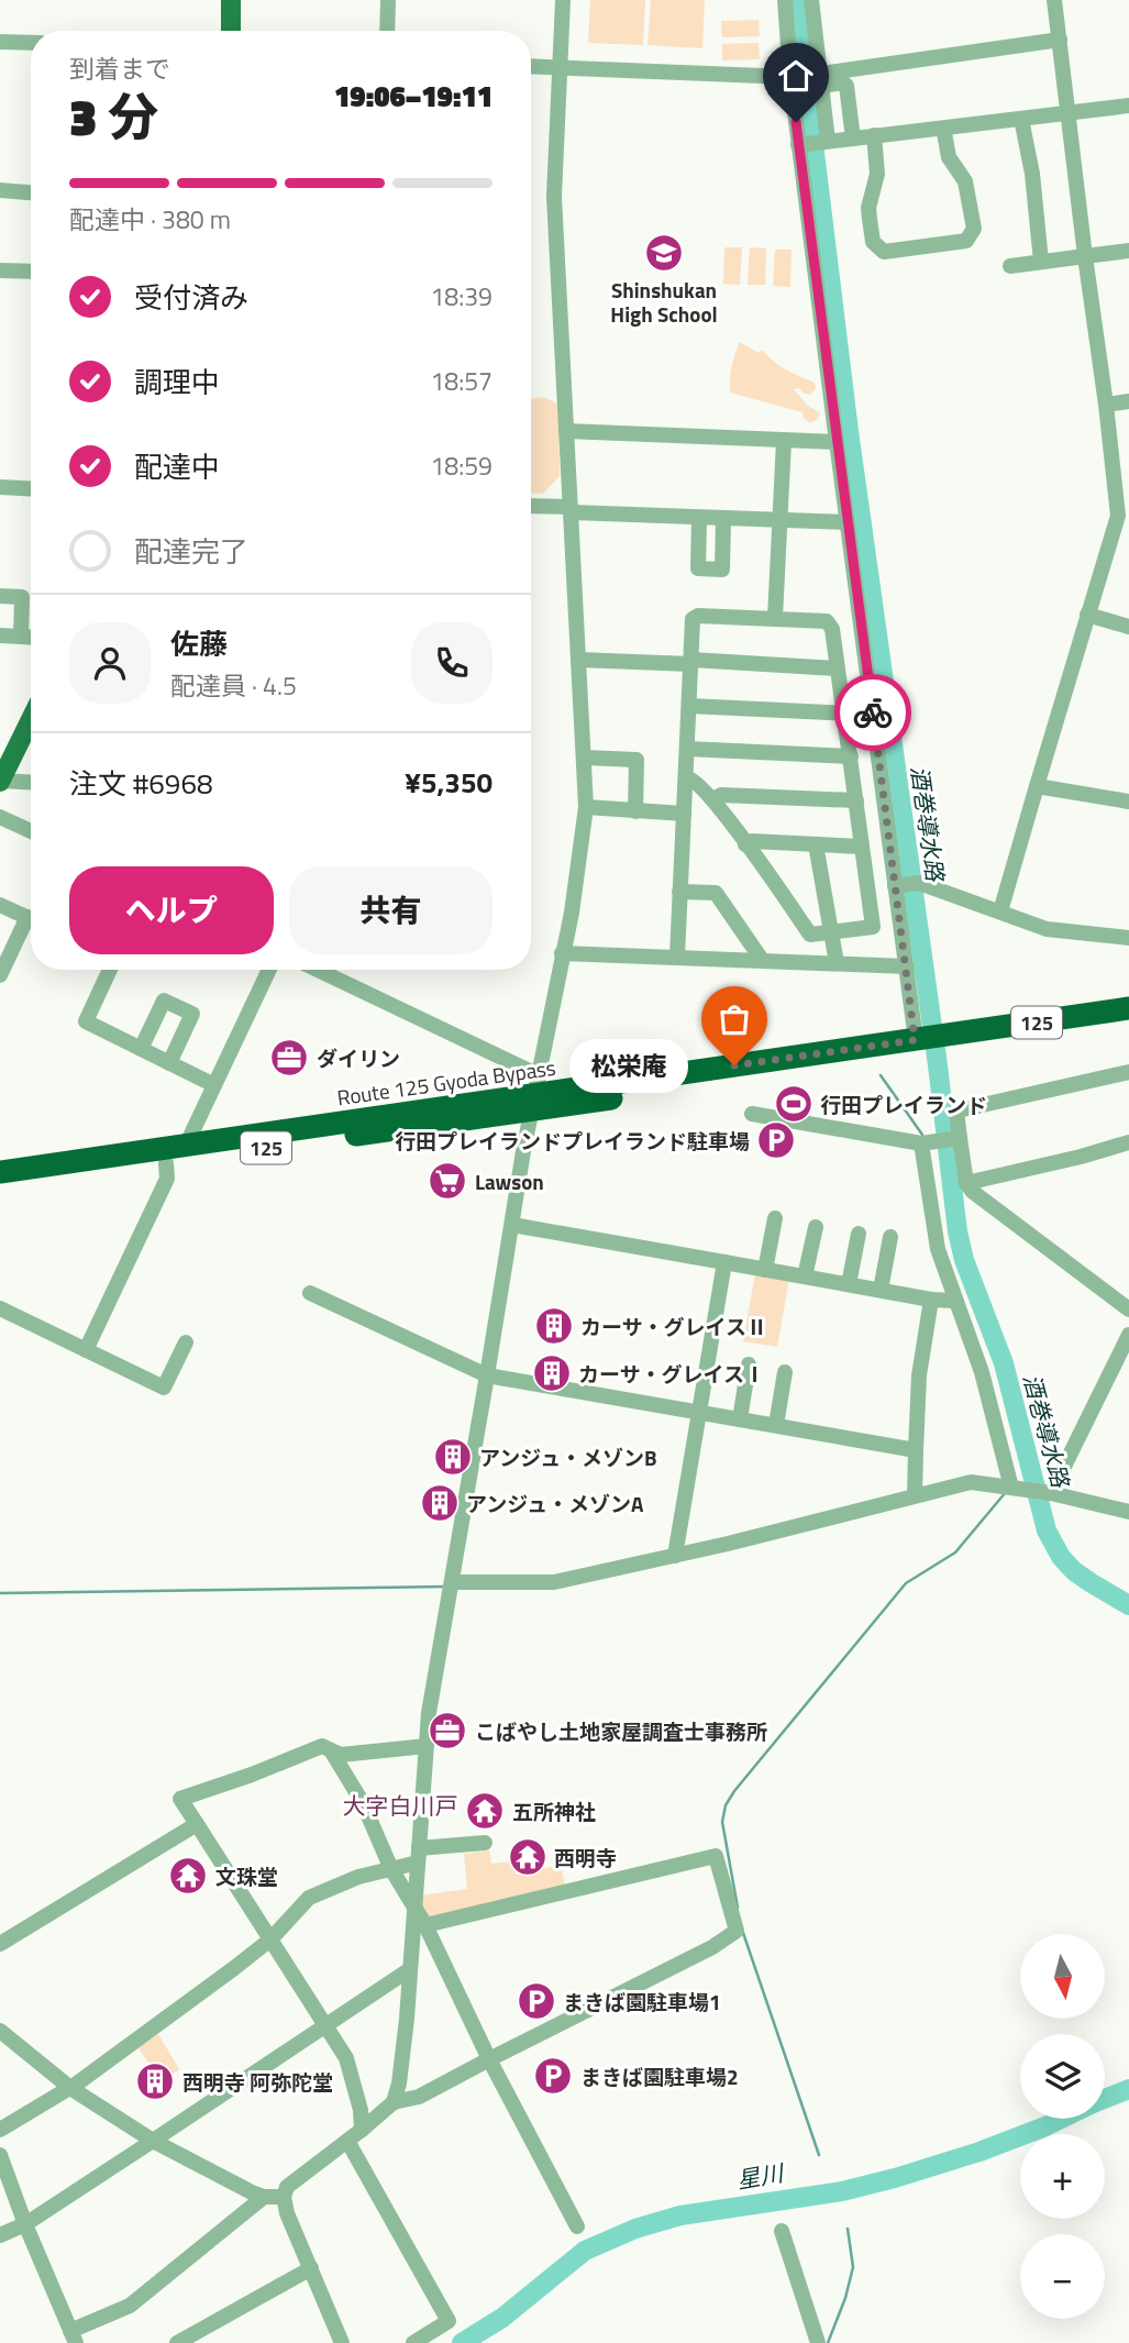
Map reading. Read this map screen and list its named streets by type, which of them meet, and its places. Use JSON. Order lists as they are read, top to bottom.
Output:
{
  "streets": {
    "highway": ["125", "Route 125 Gyoda Bypass"]
  },
  "districts": ["大字白川戸"],
  "water": ["酒巻導水路", "星川"],
  "places": {
    "school or university": ["Shinshukan High School"],
    "office": ["ダイリン", "こばやし土地家屋調査士事務所"],
    "other": ["松栄庵"],
    "sports": ["行田プレイランド"],
    "parking": ["行田プレイランドプレイランド駐車場", "まきば園駐車場1", "まきば園駐車場2"],
    "supermarket": ["Lawson"],
    "building": [
      "カーサ・グレイスⅡ",
      "カーサ・グレイスⅠ",
      "アンジュ・メゾンB",
      "アンジュ・メゾンA",
      "西明寺 阿弥陀堂"
    ],
    "temple": ["五所神社", "西明寺", "文珠堂"]
  },
  "north": "bottom",
  "page": {
    "heading": ["3 分", "到着まで", "19:06–19:11"],
    "panel": [
      "佐藤",
      "配達員 · 4.5",
      "注文 #6968",
      "¥5,350"
    ],
    "bar": "配達中 · 380 m",
    "list": [
      ["受付済み", "18:39"],
      ["調理中", "18:57"],
      ["配達中", "18:59"],
      "配達完了"
    ],
    "buttons": ["ヘルプ", "共有"],
    "bubble": "松栄庵",
    "map_buttons": ["+", "−"]
  }
}
